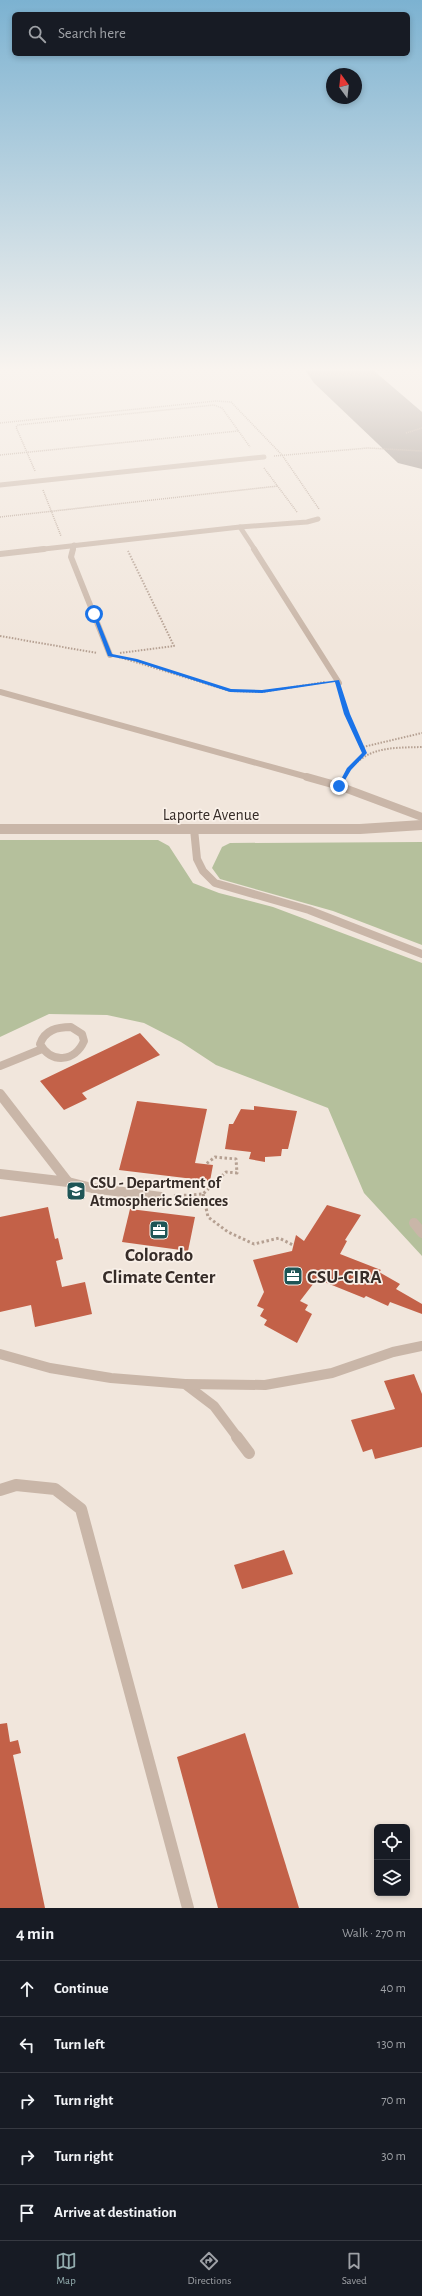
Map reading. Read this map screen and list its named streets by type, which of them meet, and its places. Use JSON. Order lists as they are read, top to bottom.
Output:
{
  "streets": {
    "street": ["Laporte Avenue"]
  },
  "places": {
    "school or university": ["CSU - Department of Atmospheric Sciences"],
    "office": ["Colorado Climate Center", "CSU-CIRA"]
  },
  "north": "top",
  "page": {
    "search": "Search here",
    "heading": ["4 min", "Walk · 270 m"],
    "list": [
      ["Continue", "40 m"],
      ["Turn left", "130 m"],
      ["Turn right", "70 m"],
      ["Turn right", "30 m"],
      "Arrive at destination"
    ],
    "nav": ["Map", "Directions", "Saved"]
  }
}
